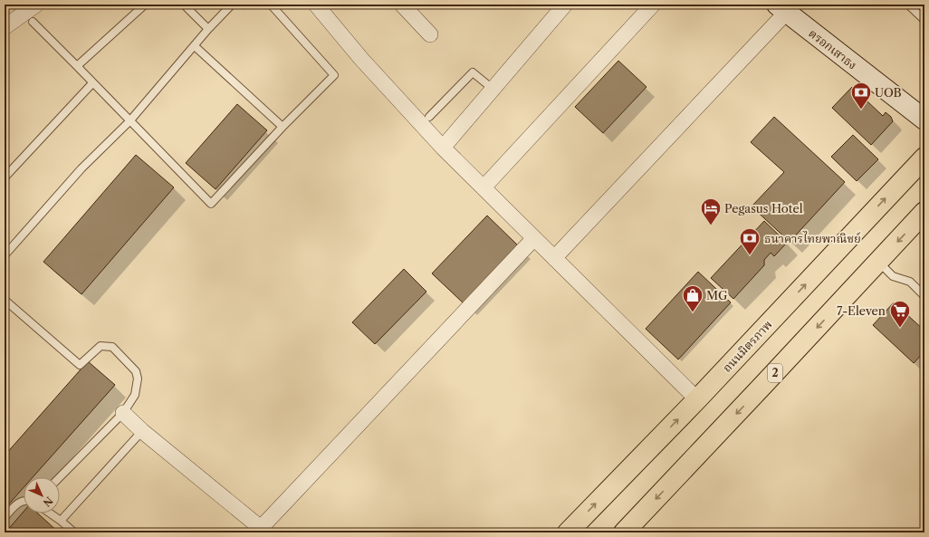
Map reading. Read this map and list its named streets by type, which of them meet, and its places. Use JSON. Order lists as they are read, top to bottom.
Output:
{
  "streets": {
    "highway": ["ถนนมิตรภาพ", "2"],
    "street": ["ตรอกเสาธง"]
  },
  "places": {
    "bank": ["UOB", "ธนาคารไทยพาณิชย์"],
    "hotel": ["Pegasus Hotel"],
    "shop": ["MG"],
    "supermarket": ["7-Eleven"]
  },
  "north": "bottom right"
}
